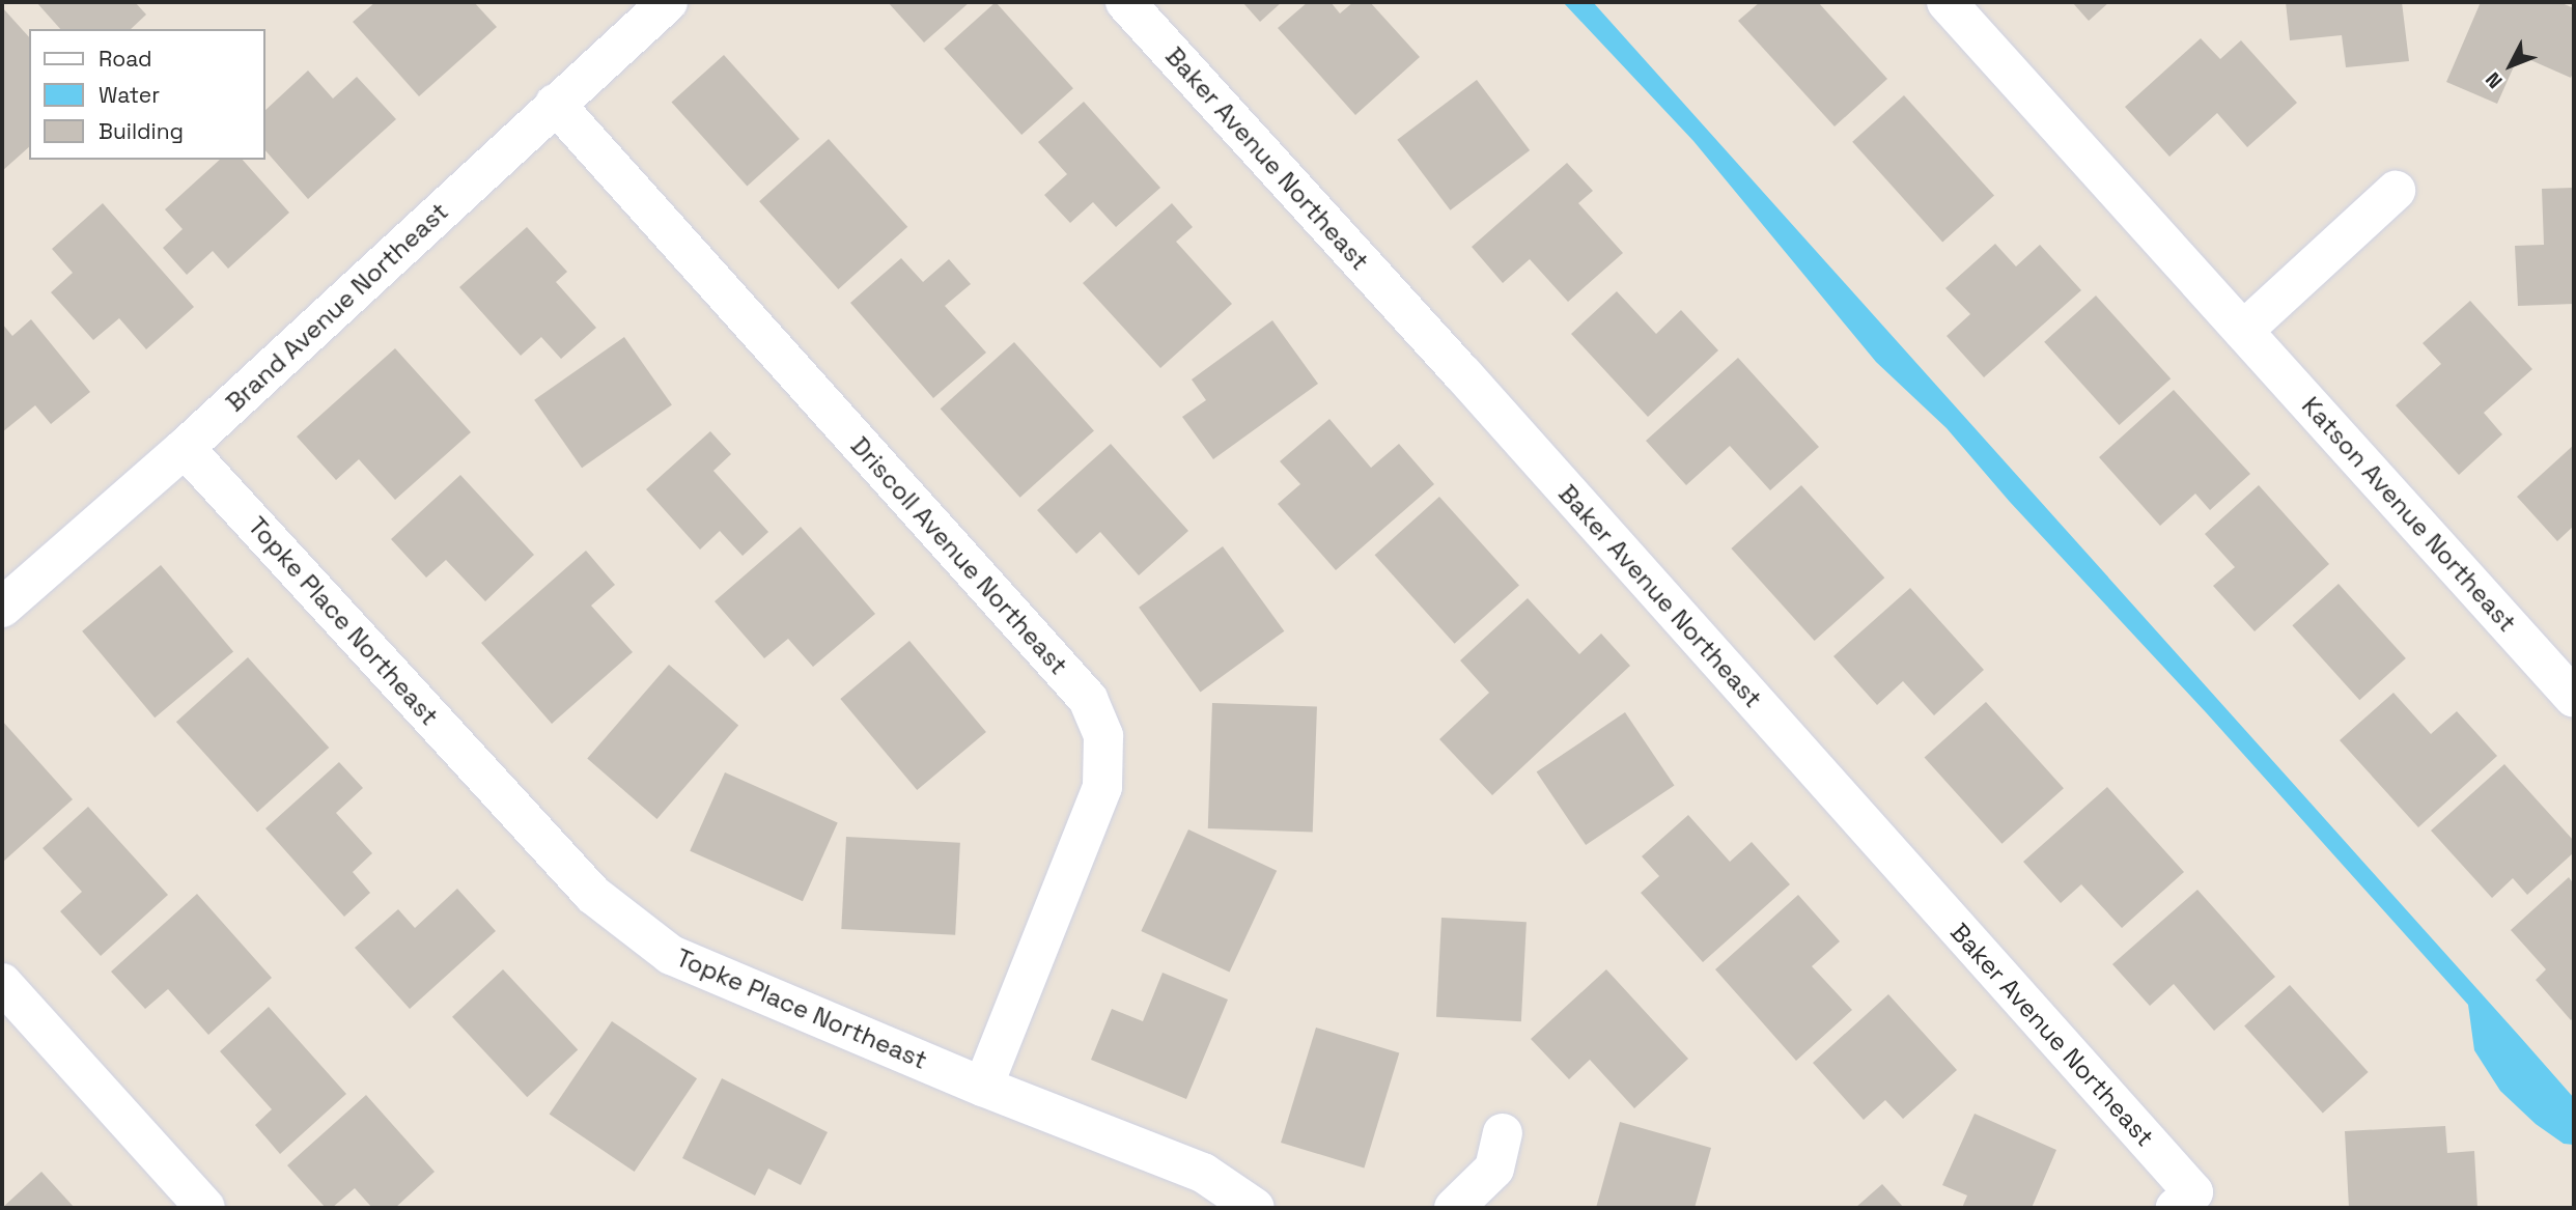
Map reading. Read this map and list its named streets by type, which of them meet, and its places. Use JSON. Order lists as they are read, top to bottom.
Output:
{
  "streets": {
    "street": [
      "Baker Avenue Northeast",
      "Brand Avenue Northeast",
      "Katson Avenue Northeast",
      "Driscoll Avenue Northeast",
      "Topke Place Northeast"
    ]
  },
  "crossings": [
    ["Brand Avenue Northeast", "Driscoll Avenue Northeast"],
    ["Brand Avenue Northeast", "Topke Place Northeast"],
    ["Driscoll Avenue Northeast", "Topke Place Northeast"]
  ],
  "legend": ["Road", "Water", "Building"],
  "north": "bottom left"
}
